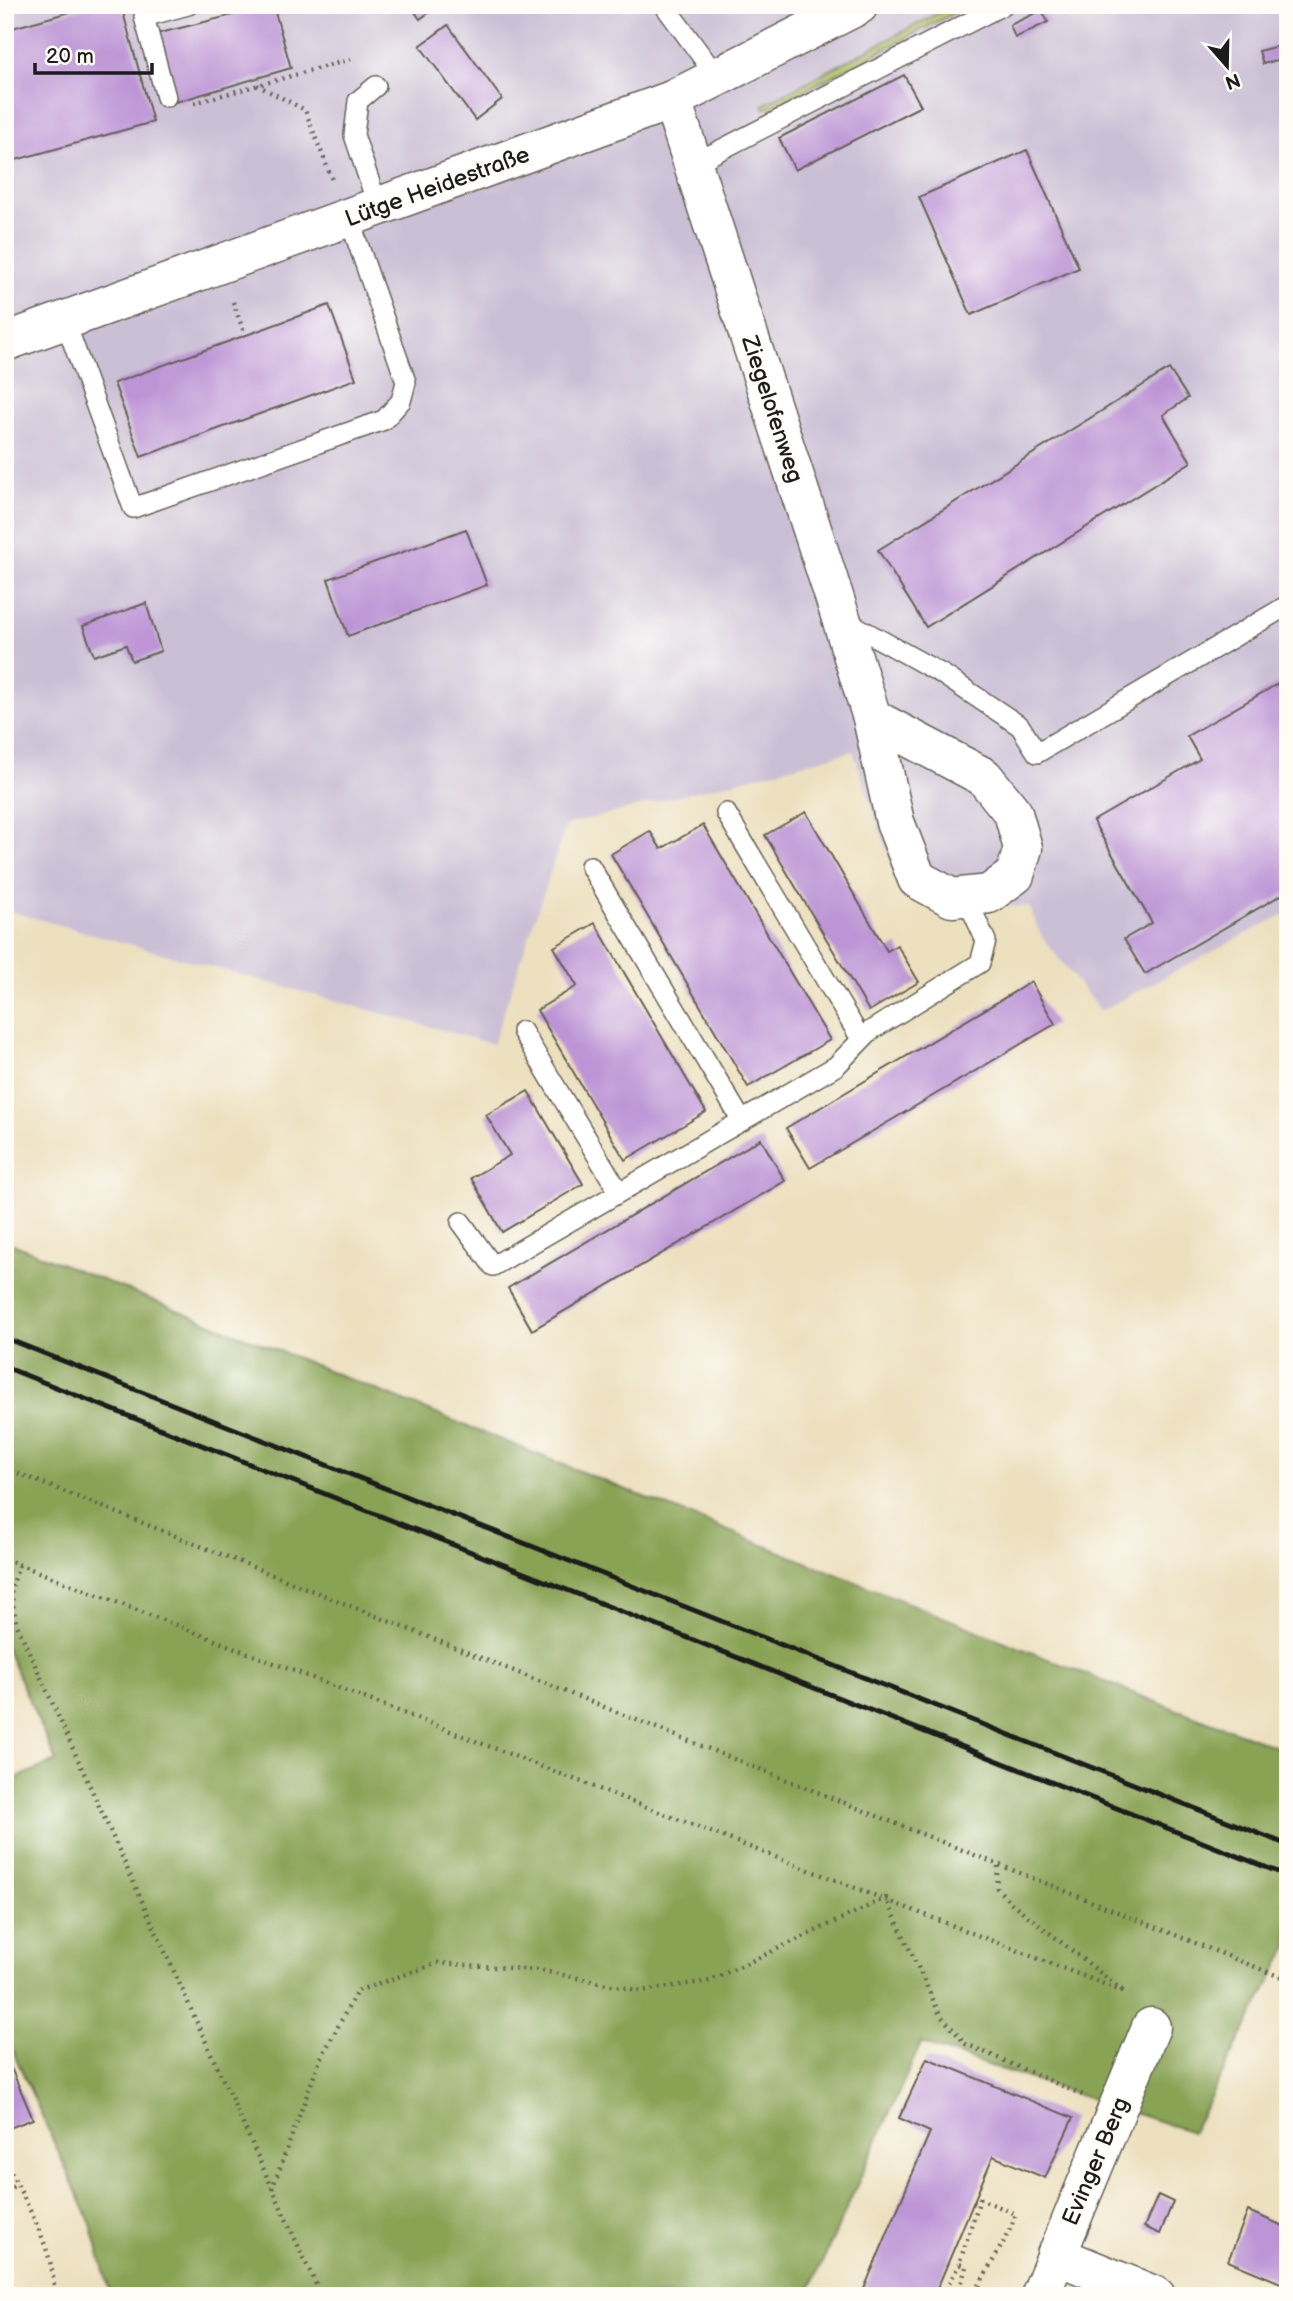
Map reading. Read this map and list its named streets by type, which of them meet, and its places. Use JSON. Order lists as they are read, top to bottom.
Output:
{
  "streets": {
    "street": ["Lütge Heidestraße", "Ziegelofenweg", "Evinger Berg"]
  },
  "crossings": [
    ["Lütge Heidestraße", "Ziegelofenweg"]
  ],
  "scale_bar": "20 m",
  "north": "bottom"
}
